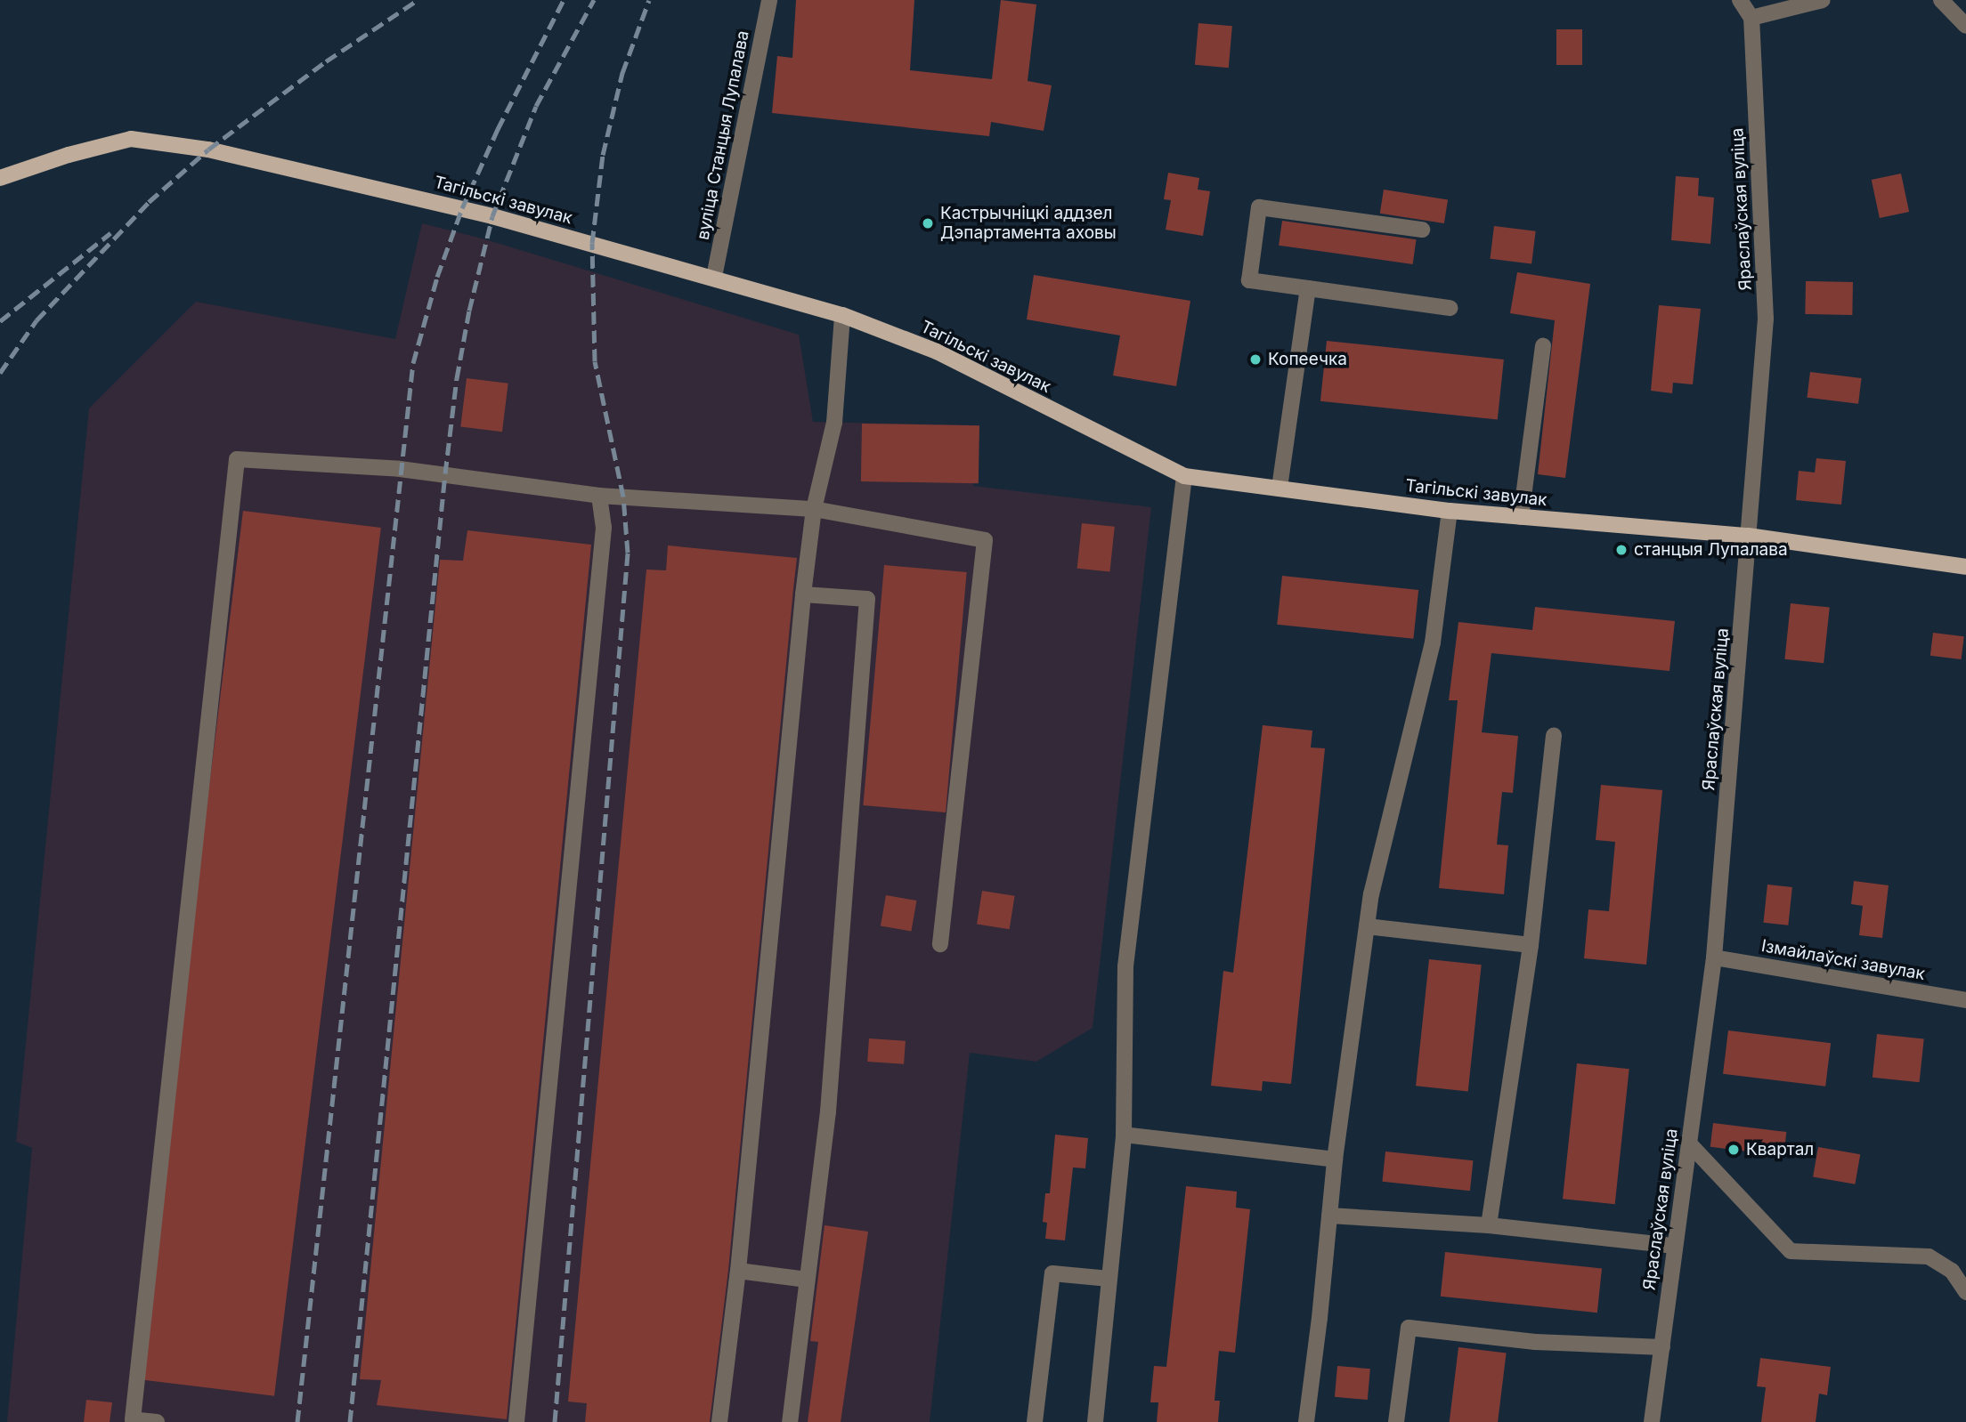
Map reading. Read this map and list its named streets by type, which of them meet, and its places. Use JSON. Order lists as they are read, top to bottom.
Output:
{
  "streets": {
    "main road": ["Тагільскі завулак"],
    "street": ["вуліца Станцыя Лупалава", "Яраслаўская вуліца", "Ізмайлаўскі завулак"]
  },
  "crossings": [
    ["вуліца Станцыя Лупалава", "Тагільскі завулак"],
    ["Тагільскі завулак", "Яраслаўская вуліца"],
    ["Яраслаўская вуліца", "Ізмайлаўскі завулак"]
  ],
  "places": [
    "Кастрычніцкі аддзел Дэпартамента аховы",
    "Копеечка",
    "станцыя Лупалава",
    "Квартал"
  ]
}
